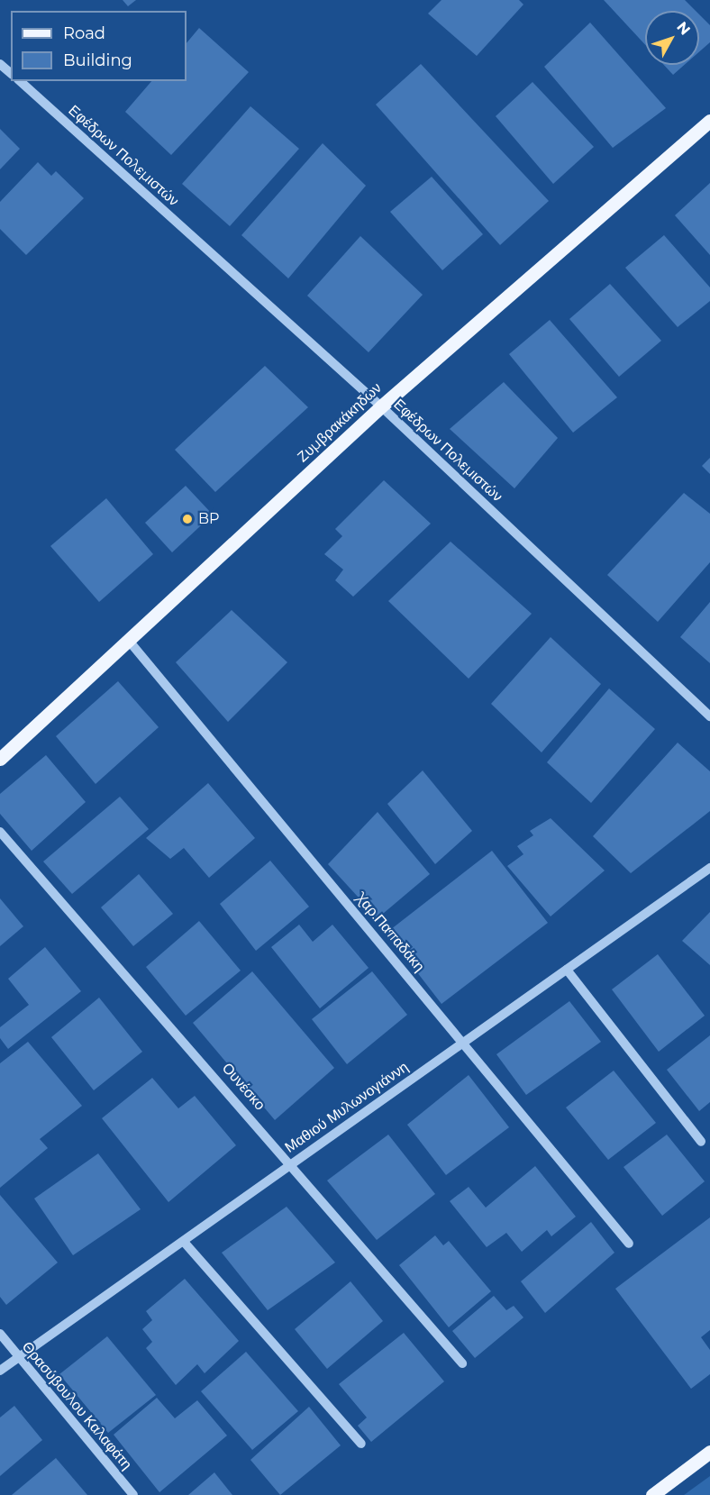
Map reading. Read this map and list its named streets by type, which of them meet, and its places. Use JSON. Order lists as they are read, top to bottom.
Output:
{
  "streets": {
    "main road": ["Ζυμβρακάκηδων"],
    "street": [
      "Εφέδρων Πολεμιστών",
      "Χαρ.Παπαδάκη",
      "Ουνέσκο",
      "Μαθιού Μυλωνογιάννη",
      "Θρασύβουλου Καλαφάτη"
    ]
  },
  "crossings": [
    ["Εφέδρων Πολεμιστών", "Ζυμβρακάκηδων"],
    ["Ζυμβρακάκηδων", "Χαρ.Παπαδάκη"],
    ["Χαρ.Παπαδάκη", "Μαθιού Μυλωνογιάννη"],
    ["Ουνέσκο", "Μαθιού Μυλωνογιάννη"],
    ["Μαθιού Μυλωνογιάννη", "Θρασύβουλου Καλαφάτη"]
  ],
  "places": ["BP"],
  "legend": ["Road", "Building"],
  "north": "top right"
}
